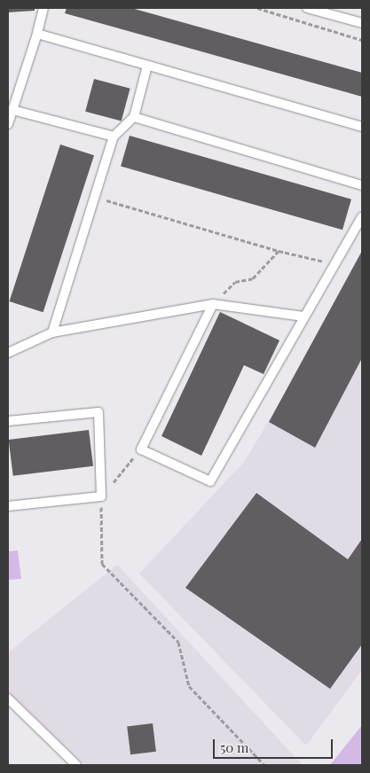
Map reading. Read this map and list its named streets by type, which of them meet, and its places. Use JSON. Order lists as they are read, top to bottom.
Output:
{
  "scale_bar": "50 m"
}
